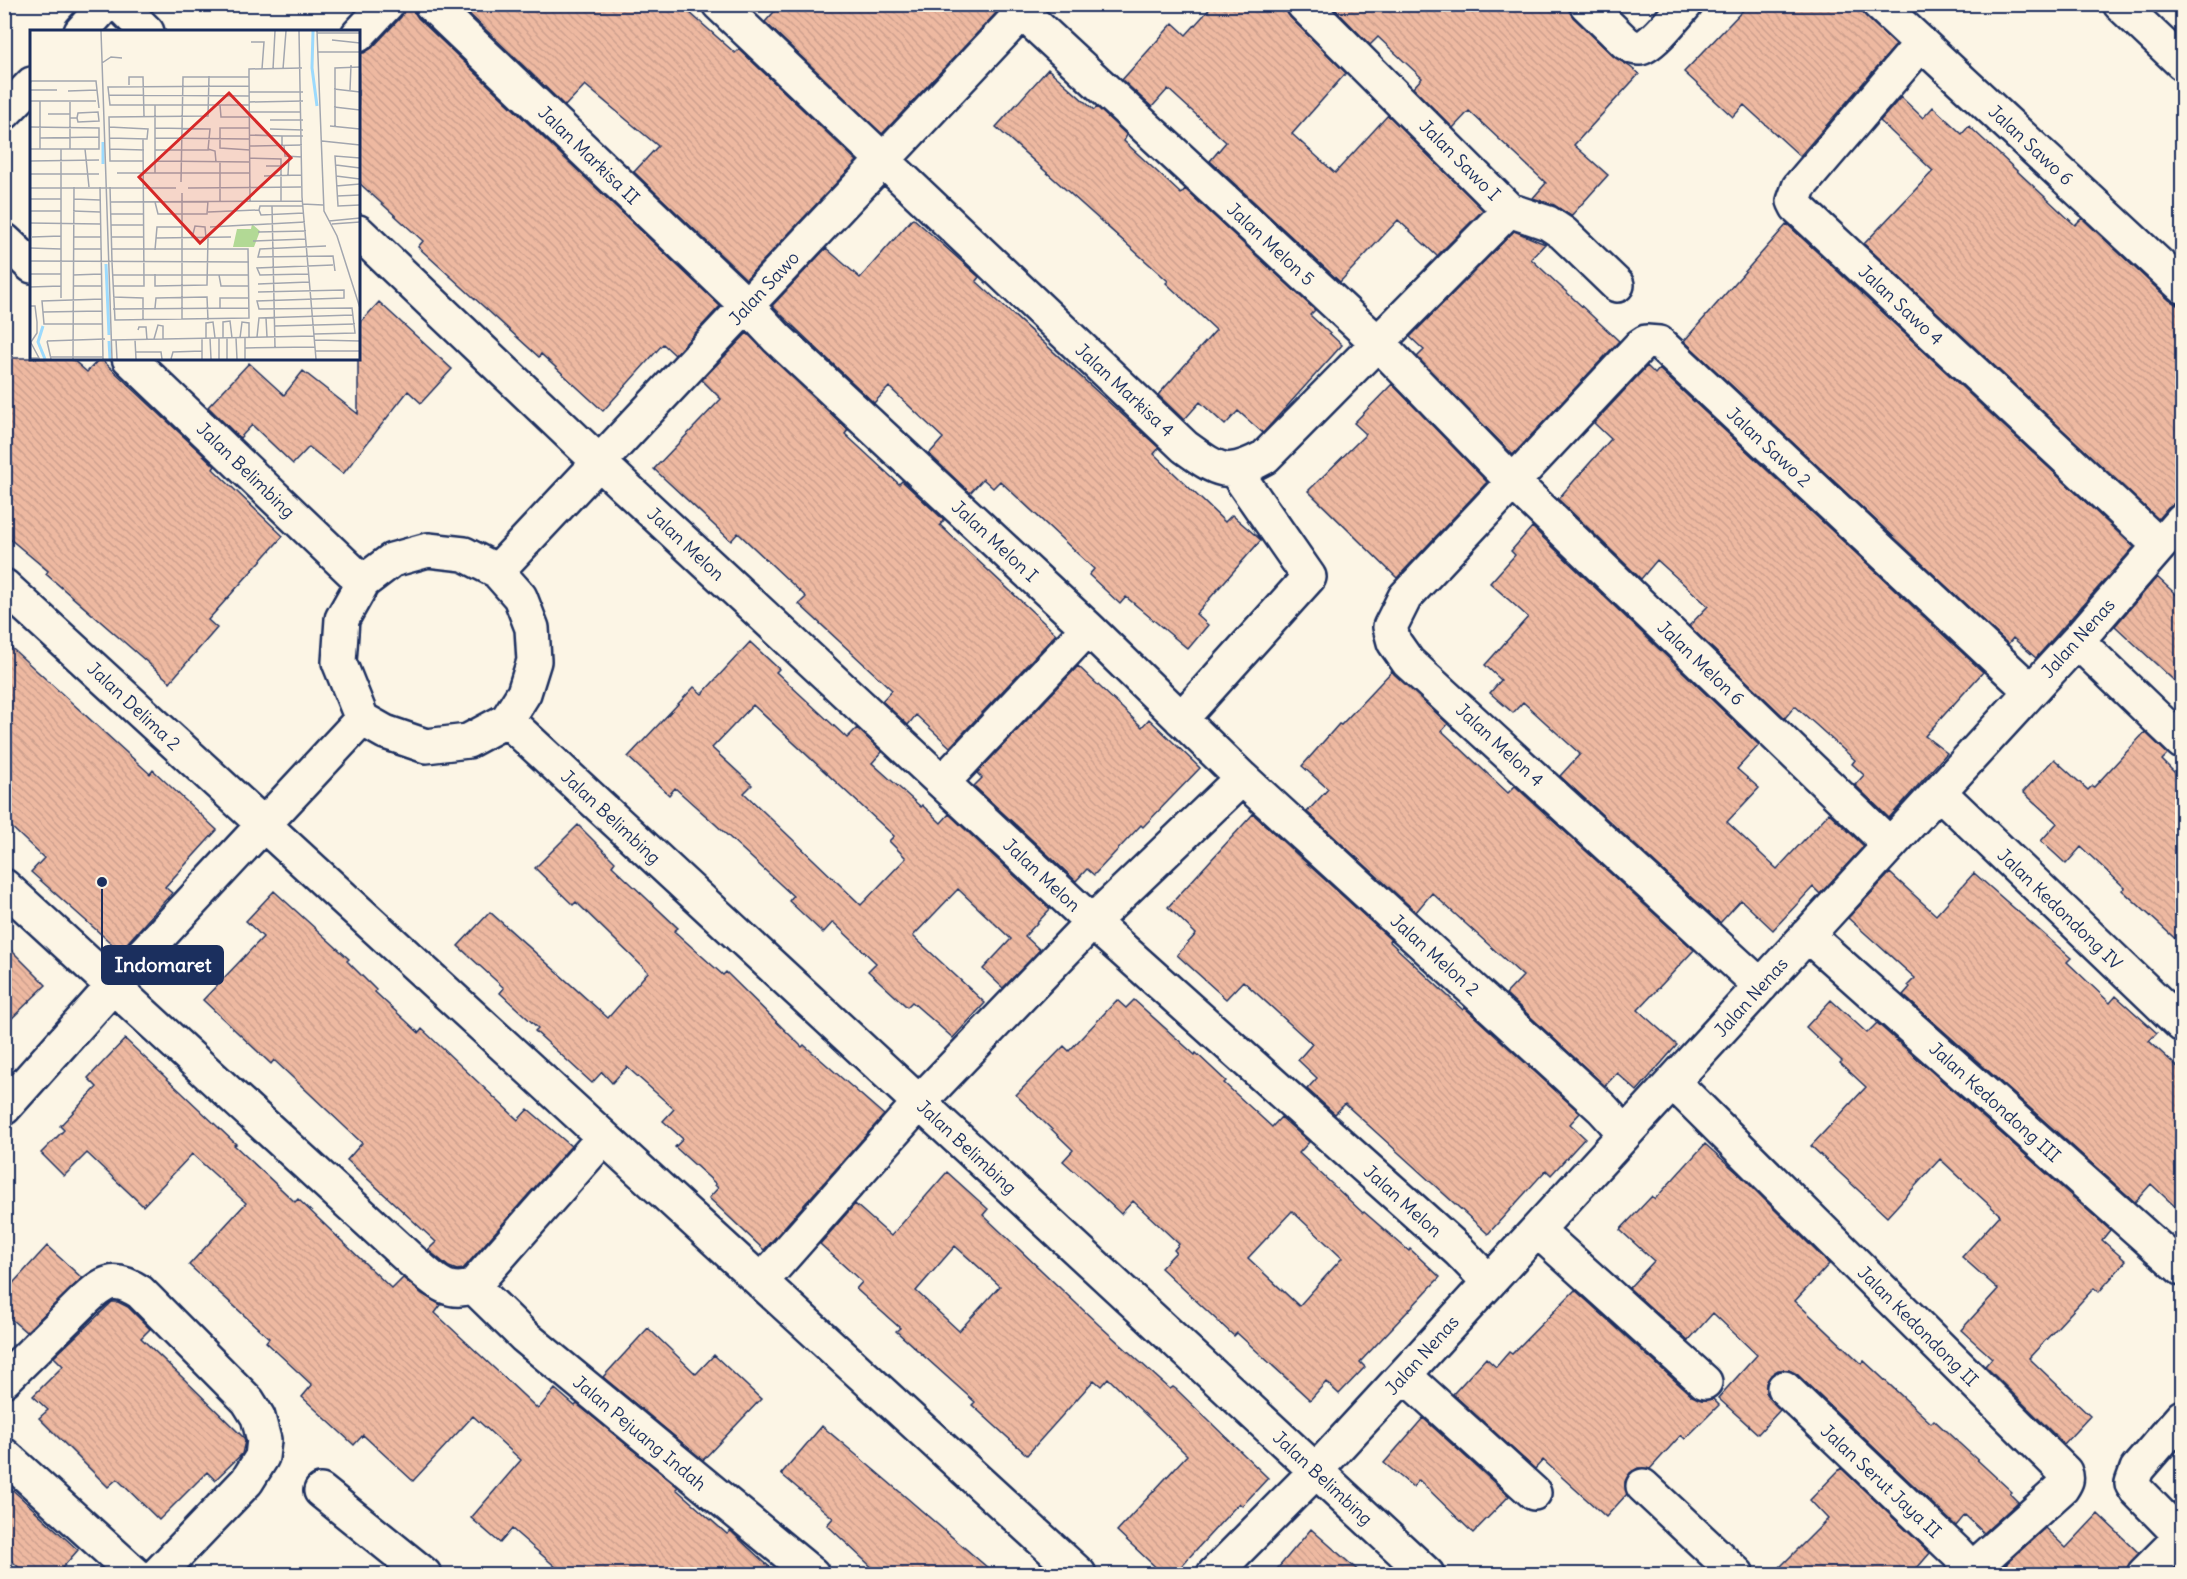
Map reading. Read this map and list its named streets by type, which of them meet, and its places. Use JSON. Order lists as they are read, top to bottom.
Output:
{
  "streets": {
    "street": [
      "Jalan Sawo 6",
      "Jalan Markisa II",
      "Jalan Sawo I",
      "Jalan Melon 5",
      "Jalan Sawo",
      "Jalan Sawo 4",
      "Jalan Markisa 4",
      "Jalan Sawo 2",
      "Jalan Belimbing",
      "Jalan Melon I",
      "Jalan Melon",
      "Jalan Nenas",
      "Jalan Melon 6",
      "Jalan Delima 2",
      "Jalan Melon 4",
      "Jalan Kedondong IV",
      "Jalan Melon 2",
      "Jalan Kedondong III",
      "Jalan Kedondong II",
      "Jalan Pejuang Indah",
      "Jalan Serut Jaya II"
    ]
  },
  "crossings": [
    ["Jalan Sawo 6", "Jalan Sawo 4"],
    ["Jalan Markisa II", "Jalan Sawo"],
    ["Jalan Markisa II", "Jalan Melon I"],
    ["Jalan Sawo I", "Jalan Melon 5"],
    ["Jalan Melon 5", "Jalan Sawo"],
    ["Jalan Melon 5", "Jalan Sawo 2"],
    ["Jalan Melon 5", "Jalan Melon 6"],
    ["Jalan Melon 5", "Jalan Melon 4"],
    ["Jalan Sawo", "Jalan Markisa 4"],
    ["Jalan Sawo", "Jalan Belimbing"],
    ["Jalan Sawo", "Jalan Melon I"],
    ["Jalan Sawo", "Jalan Melon"],
    ["Jalan Sawo 4", "Jalan Nenas"],
    ["Jalan Sawo 2", "Jalan Nenas"],
    ["Jalan Sawo 2", "Jalan Melon 6"],
    ["Jalan Sawo 2", "Jalan Melon 4"],
    ["Jalan Belimbing", "Jalan Nenas"],
    ["Jalan Melon I", "Jalan Melon 2"],
    ["Jalan Melon", "Jalan Nenas"],
    ["Jalan Nenas", "Jalan Melon 6"],
    ["Jalan Nenas", "Jalan Melon 4"],
    ["Jalan Nenas", "Jalan Kedondong IV"],
    ["Jalan Nenas", "Jalan Melon 2"],
    ["Jalan Nenas", "Jalan Kedondong III"],
    ["Jalan Nenas", "Jalan Kedondong II"],
    ["Jalan Melon 6", "Jalan Melon 4"],
    ["Jalan Kedondong II", "Jalan Serut Jaya II"]
  ],
  "places": ["Indomaret"]
}
